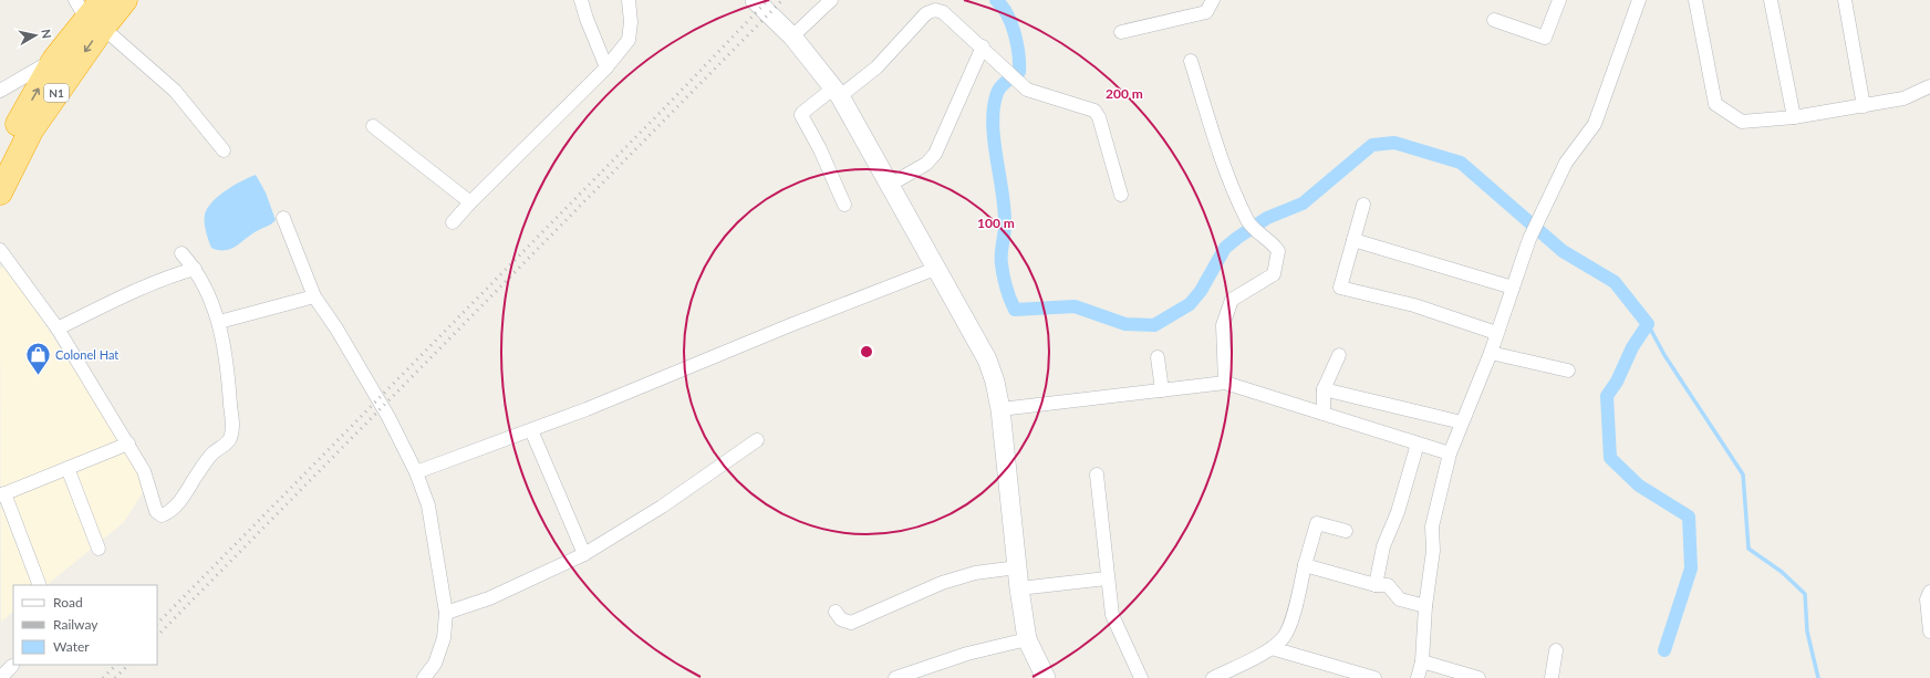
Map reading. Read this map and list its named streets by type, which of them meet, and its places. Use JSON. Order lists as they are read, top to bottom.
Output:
{
  "streets": {
    "highway": ["N1"]
  },
  "places": {
    "shop": ["Colonel Hat"]
  },
  "legend": ["Road", "Railway", "Water"],
  "north": "right",
  "rings": ["200 m", "100 m"]
}
